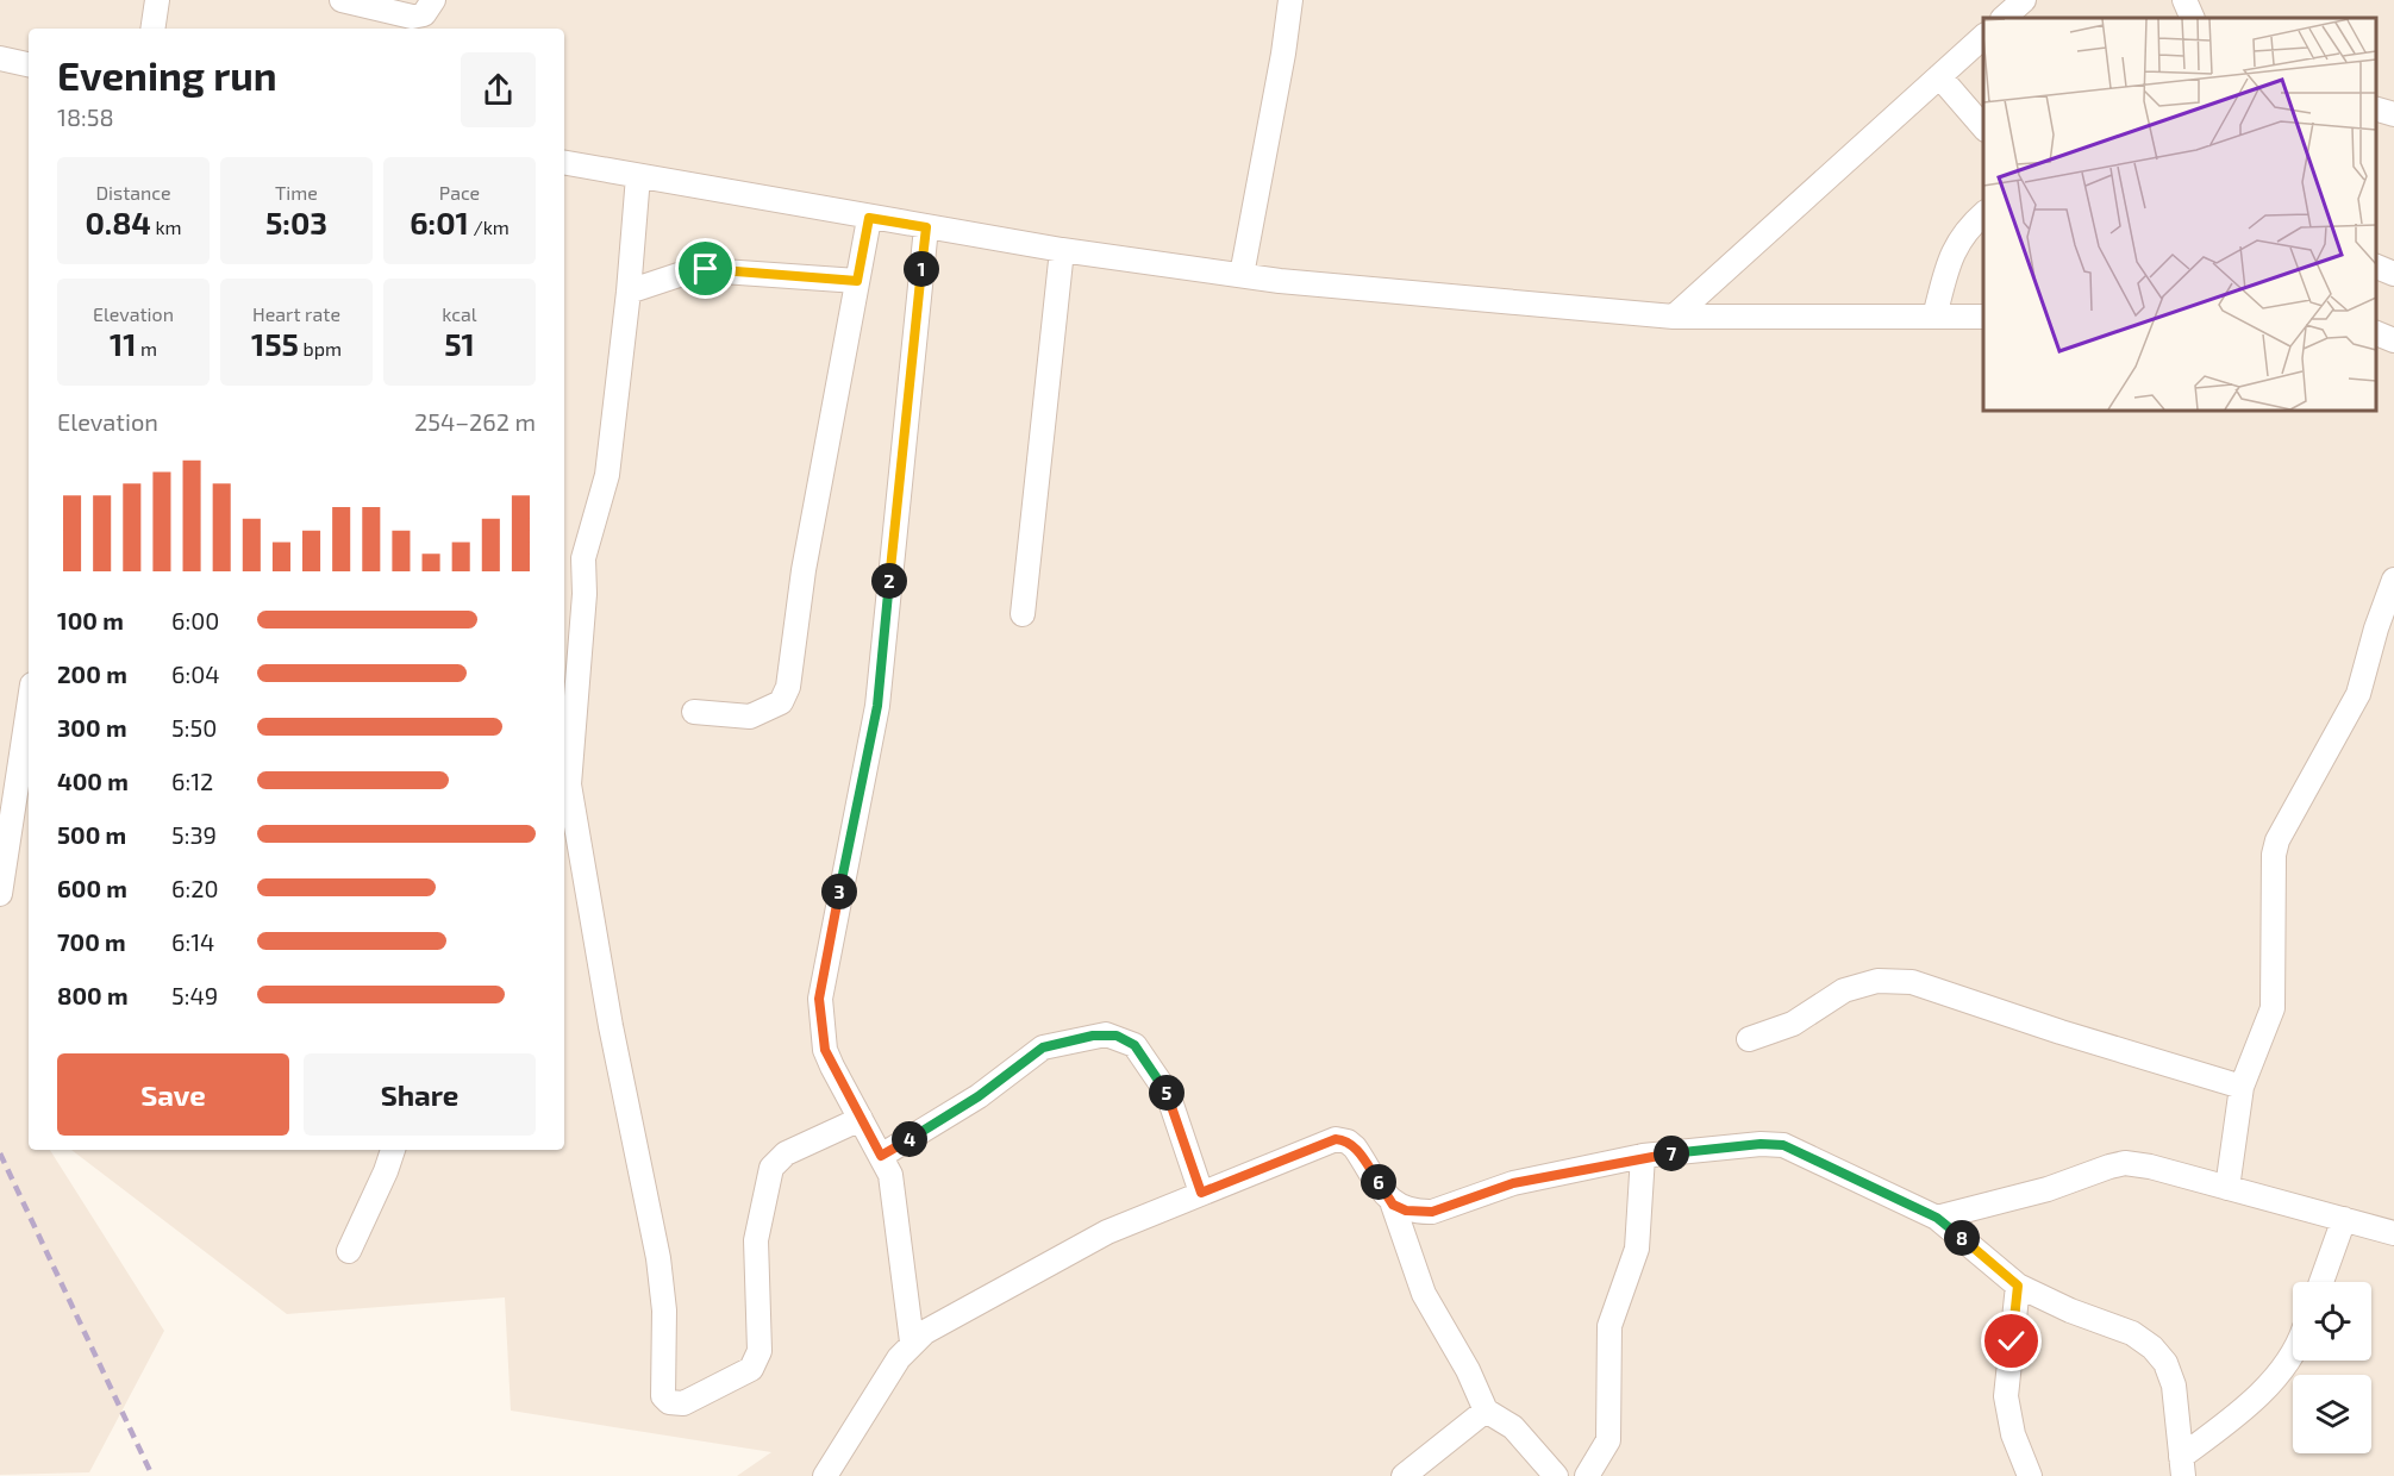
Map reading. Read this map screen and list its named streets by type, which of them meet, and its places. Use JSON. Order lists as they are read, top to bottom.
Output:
{
  "page": {
    "heading": ["Evening run", "18:58"],
    "stats": [
      ["Distance", "0.84 km"],
      ["Time", "5:03"],
      ["Pace", "6:01 /km"],
      ["Elevation", "11 m"],
      ["Heart rate", "155 bpm"],
      ["kcal", "51"]
    ],
    "pins": [
      "1",
      "2",
      "3",
      "5",
      "4",
      "7",
      "6",
      "8"
    ],
    "chart": ["Elevation", "254–262 m"],
    "list": [
      {
        "name": "100 m",
        "note": "6:00"
      },
      {
        "name": "200 m",
        "note": "6:04"
      },
      {
        "name": "300 m",
        "note": "5:50"
      },
      {
        "name": "400 m",
        "note": "6:12"
      },
      {
        "name": "500 m",
        "note": "5:39"
      },
      {
        "name": "600 m",
        "note": "6:20"
      },
      {
        "name": "700 m",
        "note": "6:14"
      },
      {
        "name": "800 m",
        "note": "5:49"
      }
    ],
    "buttons": ["Save", "Share"]
  }
}
